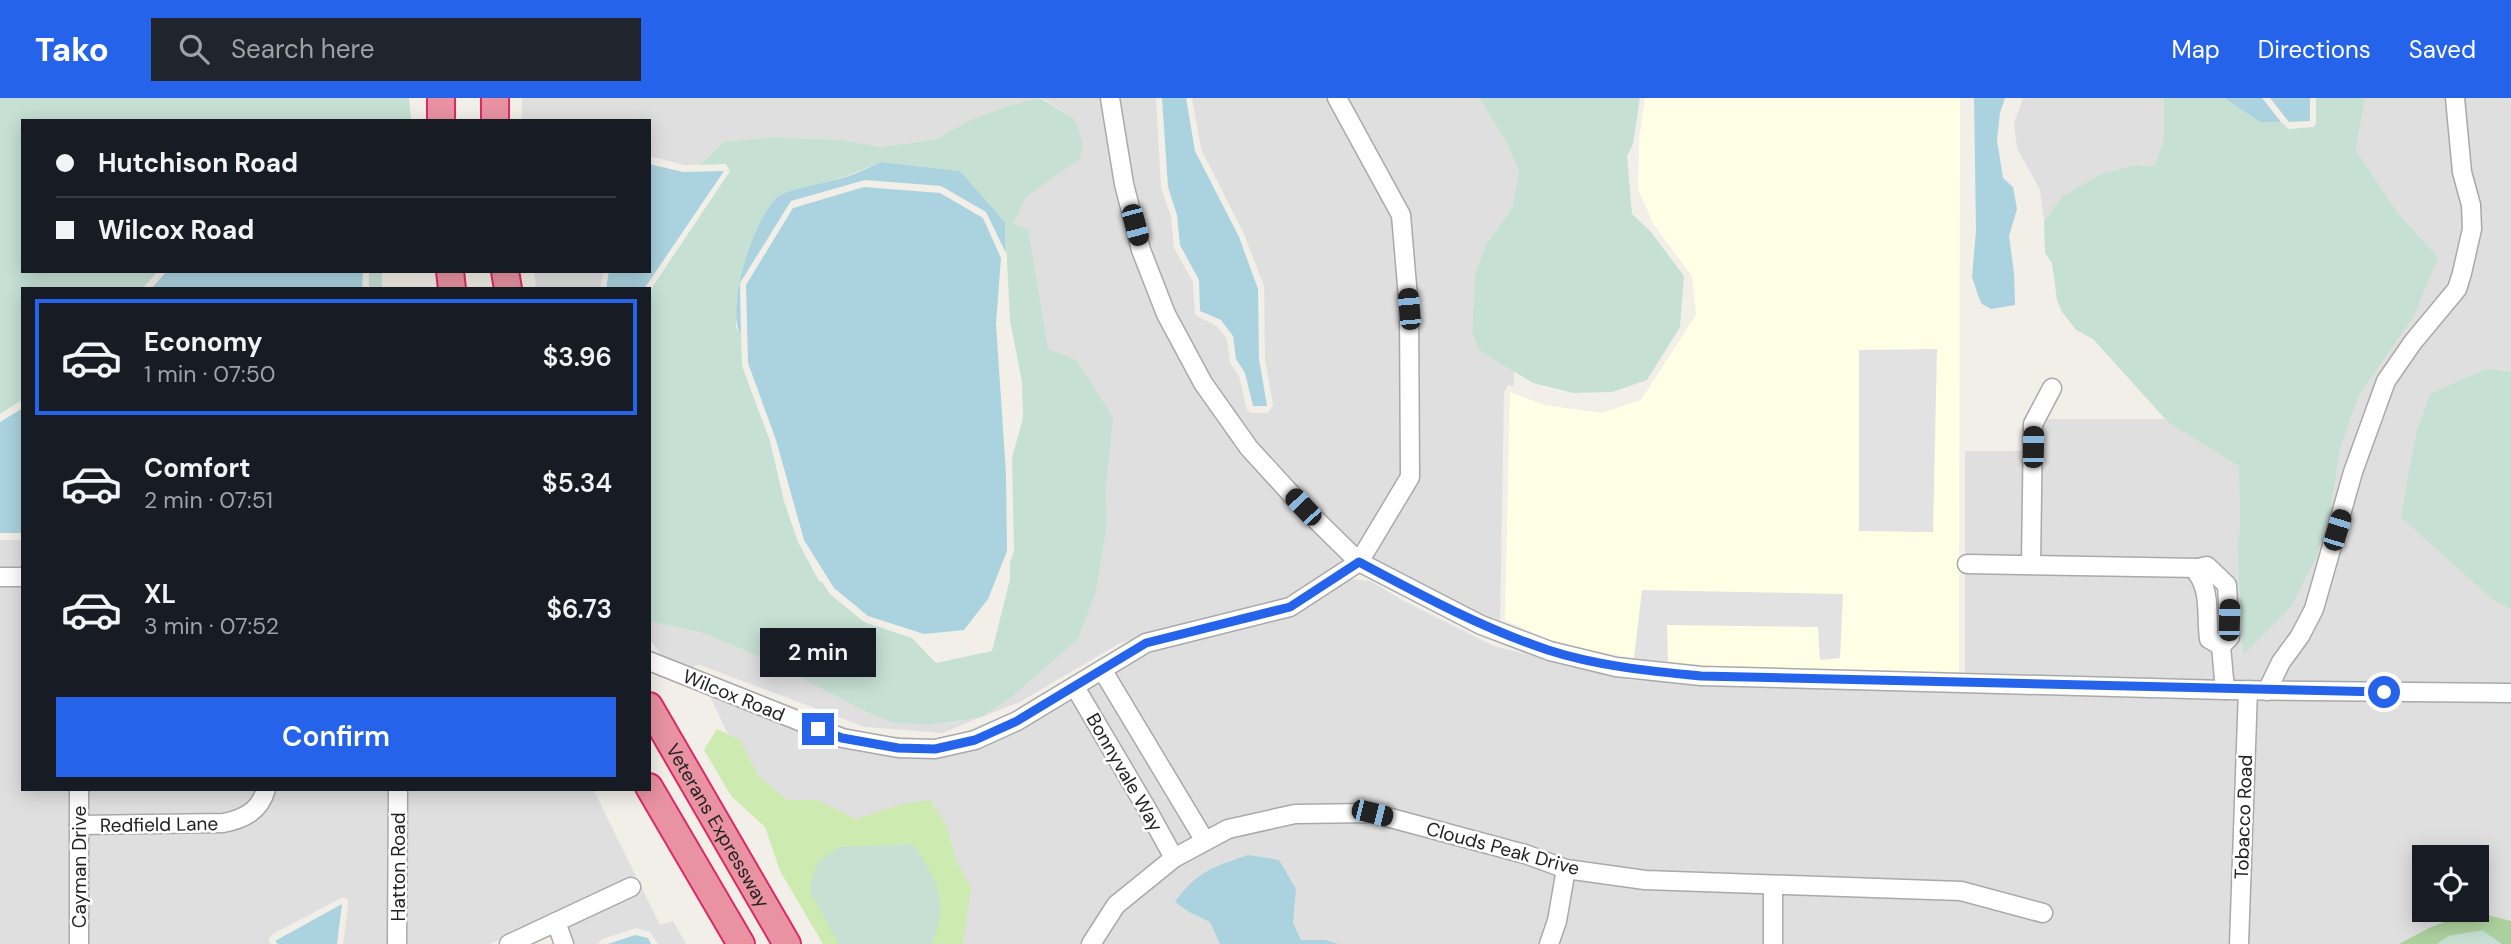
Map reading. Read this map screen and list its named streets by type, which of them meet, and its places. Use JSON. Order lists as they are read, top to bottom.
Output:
{
  "streets": {
    "highway": ["Veterans Expressway"],
    "street": [
      "Wilcox Road",
      "Bonnyvale Way",
      "Tobacco Road",
      "Redfield Lane",
      "Clouds Peak Drive",
      "Cayman Drive",
      "Hatton Road"
    ]
  },
  "crossings": [
    ["Wilcox Road", "Bonnyvale Way"],
    ["Bonnyvale Way", "Clouds Peak Drive"],
    ["Redfield Lane", "Cayman Drive"]
  ],
  "page": {
    "header": "Tako",
    "search": "Search here",
    "nav": ["Map", "Directions", "Saved"],
    "banner": ["Hutchison Road", "Wilcox Road"],
    "list": [
      {
        "name": "Economy",
        "note": "1 min · 07:50",
        "value": "$3.96"
      },
      {
        "name": "Comfort",
        "note": "2 min · 07:51",
        "value": "$5.34"
      },
      {
        "name": "XL",
        "note": "3 min · 07:52",
        "value": "$6.73"
      }
    ],
    "bubble": "2 min",
    "buttons": "Confirm"
  }
}
